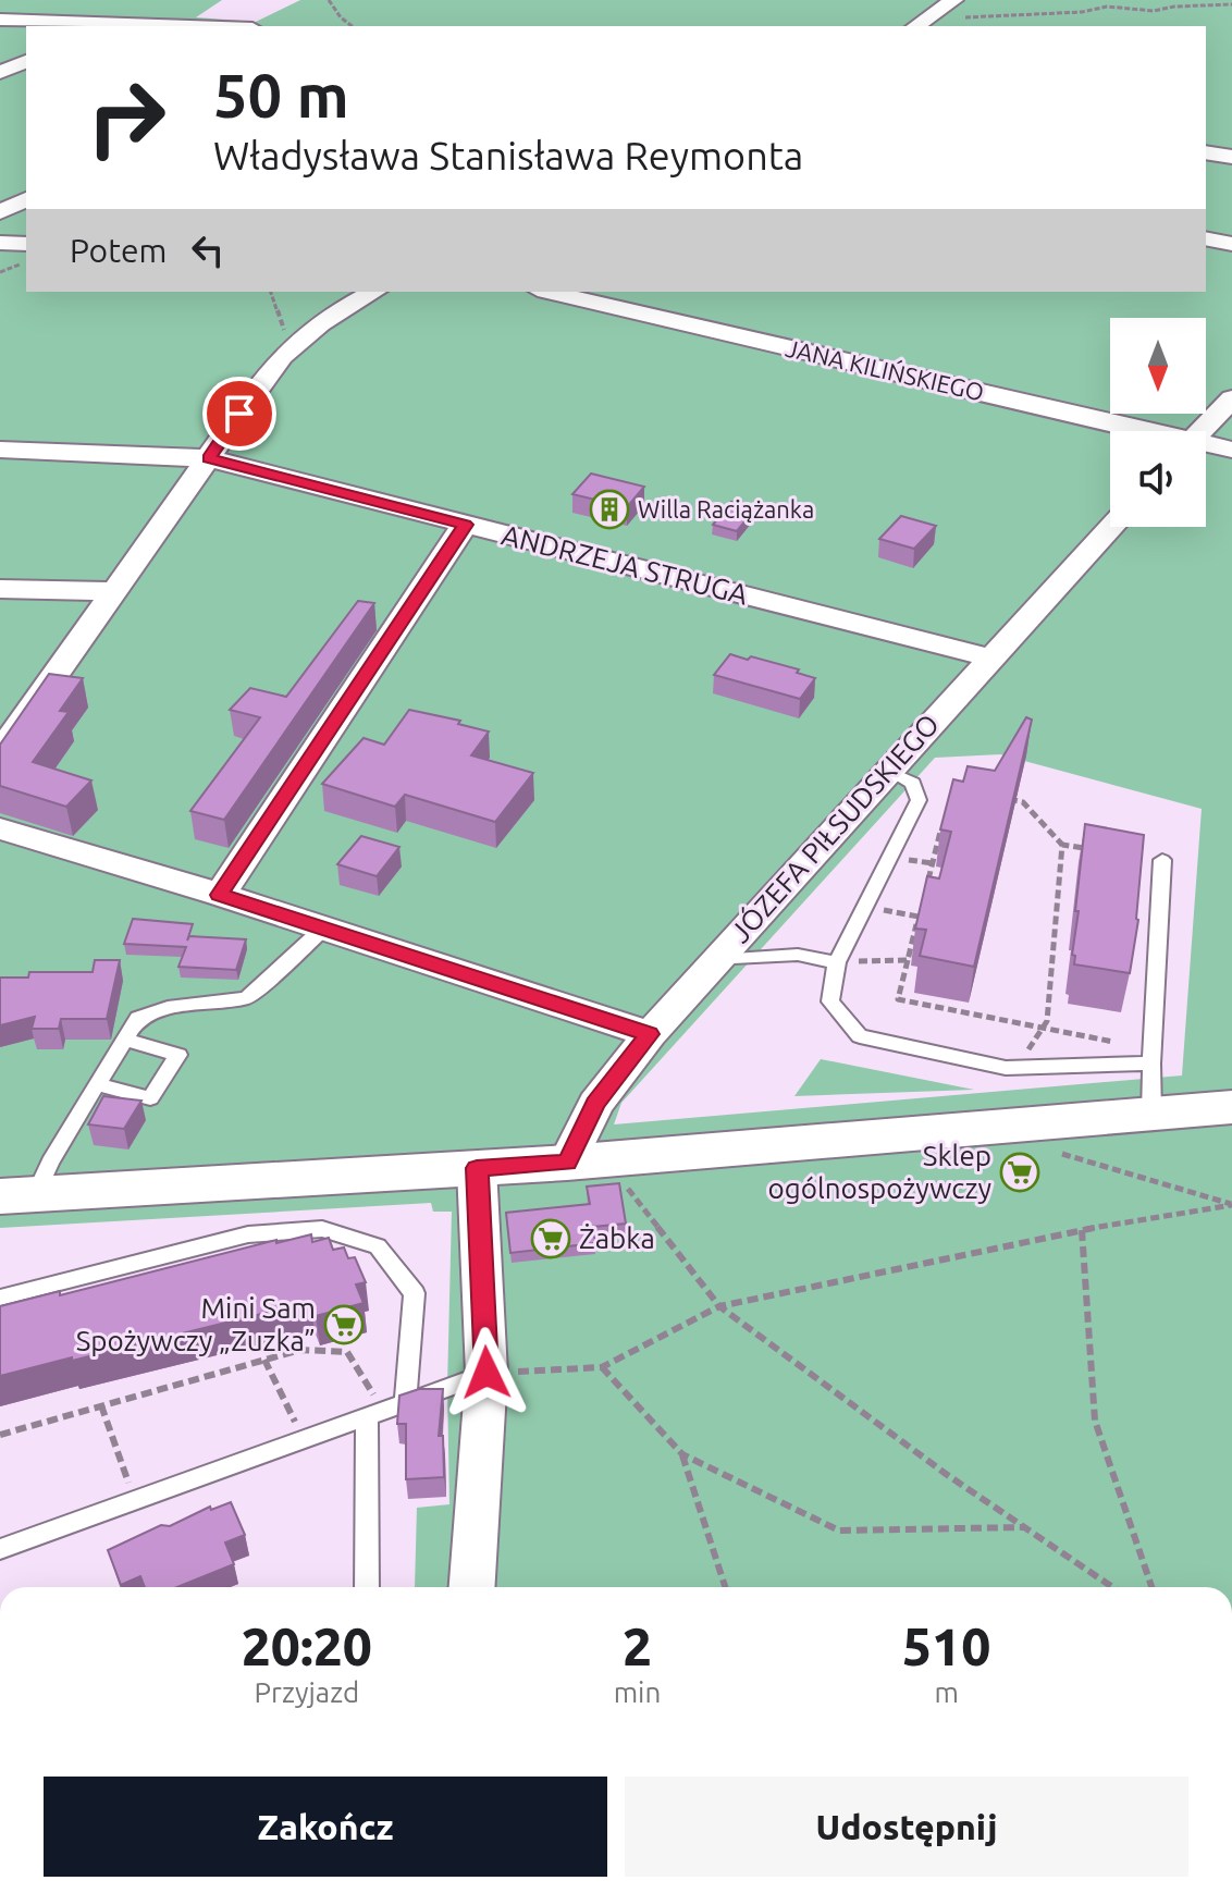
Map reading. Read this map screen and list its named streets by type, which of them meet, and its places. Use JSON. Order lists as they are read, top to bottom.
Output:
{
  "streets": {
    "street": ["JANA KILIŃSKIEGO", "ANDRZEJA STRUGA", "JÓZEFA PIŁSUDSKIEGO"]
  },
  "crossings": [
    ["ANDRZEJA STRUGA", "JÓZEFA PIŁSUDSKIEGO"]
  ],
  "places": {
    "building": ["Willa Raciążanka"],
    "supermarket": ["Sklep ogólnospożywczy", "Żabka", "Mini Sam Spożywczy „Zuzka”"]
  },
  "north": "bottom",
  "page": {
    "turn": ["50 m", "Władysława Stanisława Reymonta"],
    "then": "Potem",
    "eta": [
      "20:20",
      "Przyjazd",
      "2",
      "min",
      "510",
      "m"
    ],
    "buttons": ["Zakończ", "Udostępnij"]
  }
}
